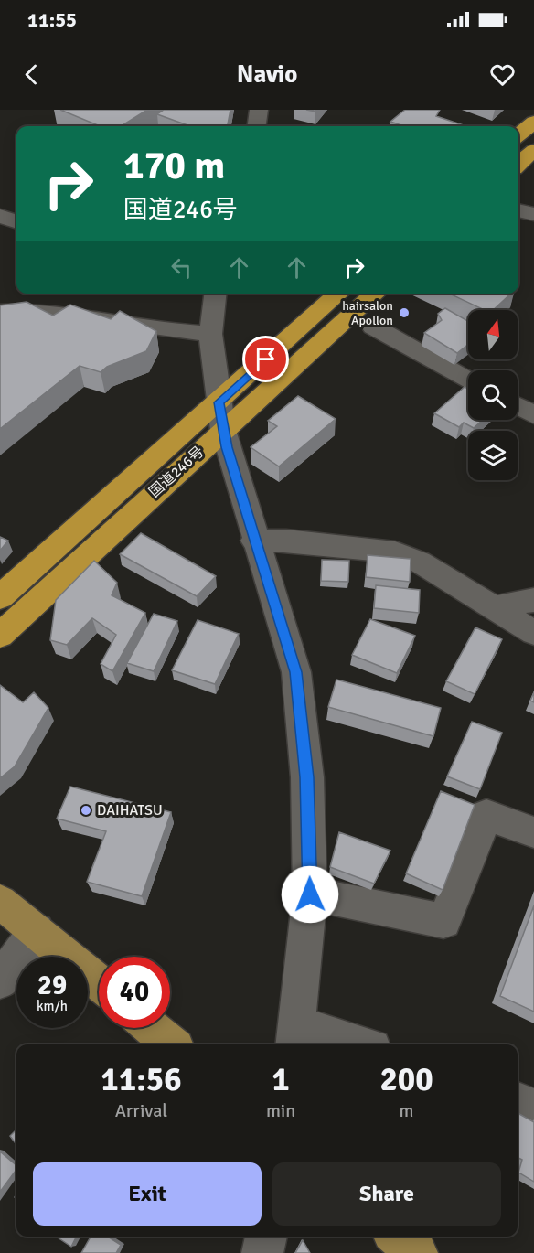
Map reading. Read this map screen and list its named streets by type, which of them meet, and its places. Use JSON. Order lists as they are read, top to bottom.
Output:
{
  "streets": {
    "highway": ["国道246号"]
  },
  "places": ["hairsalon Apollon", "DAIHATSU"],
  "north": "top",
  "page": {
    "status": "11:55",
    "header": "Navio",
    "turn": ["170 m", "国道246号"],
    "speed": "29 km/h",
    "limit": "40",
    "eta": [
      "11:56",
      "Arrival",
      "1",
      "min",
      "200",
      "m"
    ],
    "buttons": ["Exit", "Share"]
  }
}
